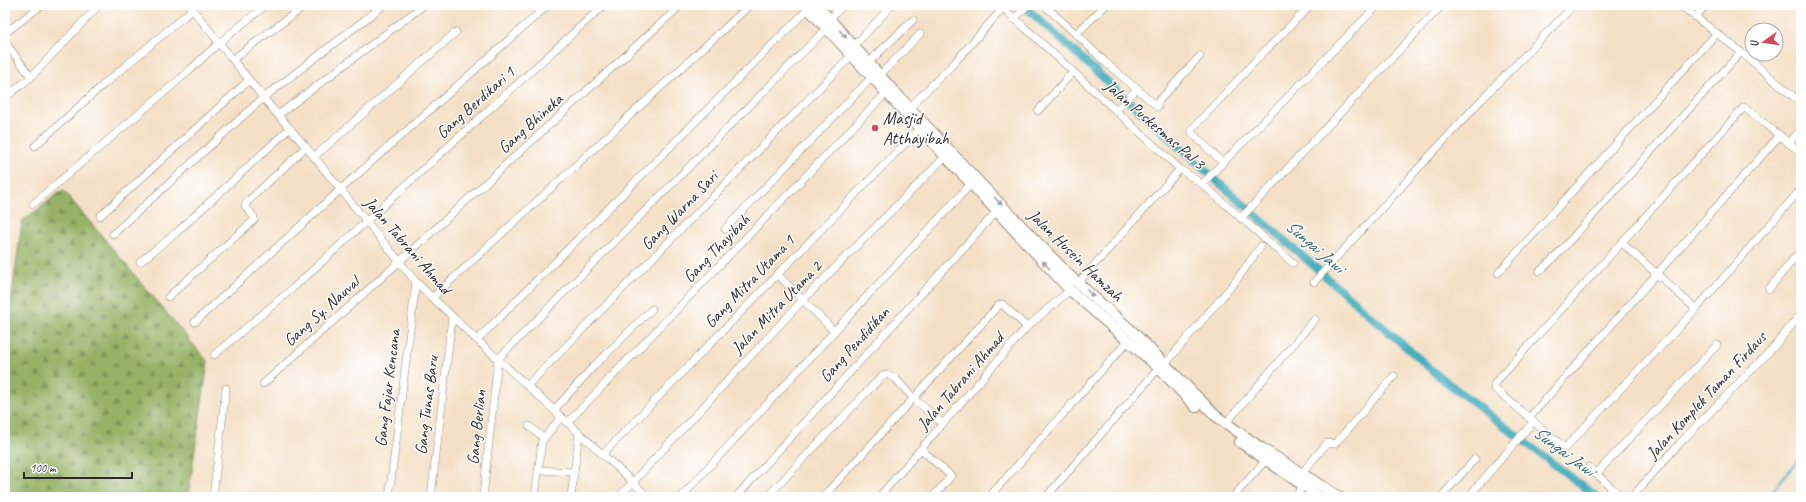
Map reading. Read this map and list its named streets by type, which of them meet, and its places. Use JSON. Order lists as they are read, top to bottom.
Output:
{
  "streets": {
    "street": [
      "Gang Berdikari 1",
      "Gang Bhineka",
      "Jalan Puskesmas Pal 3",
      "Gang Warna Sari",
      "Jalan Tabrani Ahmad",
      "Gang Thayibah",
      "Jalan Husein Hamzah",
      "Gang Mitra Utama 1",
      "Jalan Mitra Utama 2",
      "Gang Sy. Nauval",
      "Gang Pendidikan",
      "Gang Fajar Kencana",
      "Jalan Komplek Taman Firdaus",
      "Gang Tunas Baru",
      "Gang Berlian"
    ]
  },
  "crossings": [
    ["Gang Berdikari 1", "Jalan Tabrani Ahmad"],
    ["Gang Bhineka", "Jalan Tabrani Ahmad"],
    ["Gang Bhineka", "Gang Sy. Nauval"],
    ["Gang Warna Sari", "Jalan Tabrani Ahmad"],
    ["Gang Warna Sari", "Jalan Husein Hamzah"],
    ["Jalan Tabrani Ahmad", "Gang Thayibah"],
    ["Jalan Tabrani Ahmad", "Jalan Husein Hamzah"],
    ["Jalan Tabrani Ahmad", "Gang Mitra Utama 1"],
    ["Jalan Tabrani Ahmad", "Jalan Mitra Utama 2"],
    ["Jalan Tabrani Ahmad", "Gang Sy. Nauval"],
    ["Jalan Tabrani Ahmad", "Gang Fajar Kencana"],
    ["Jalan Tabrani Ahmad", "Gang Tunas Baru"],
    ["Jalan Tabrani Ahmad", "Gang Berlian"],
    ["Gang Thayibah", "Jalan Husein Hamzah"],
    ["Jalan Husein Hamzah", "Gang Mitra Utama 1"],
    ["Jalan Husein Hamzah", "Jalan Mitra Utama 2"],
    ["Jalan Husein Hamzah", "Gang Pendidikan"]
  ],
  "water": ["Sungai Jawi"],
  "places": ["Masjid Atthayibah"],
  "scale_bar": "100 m",
  "north": "left"
}
